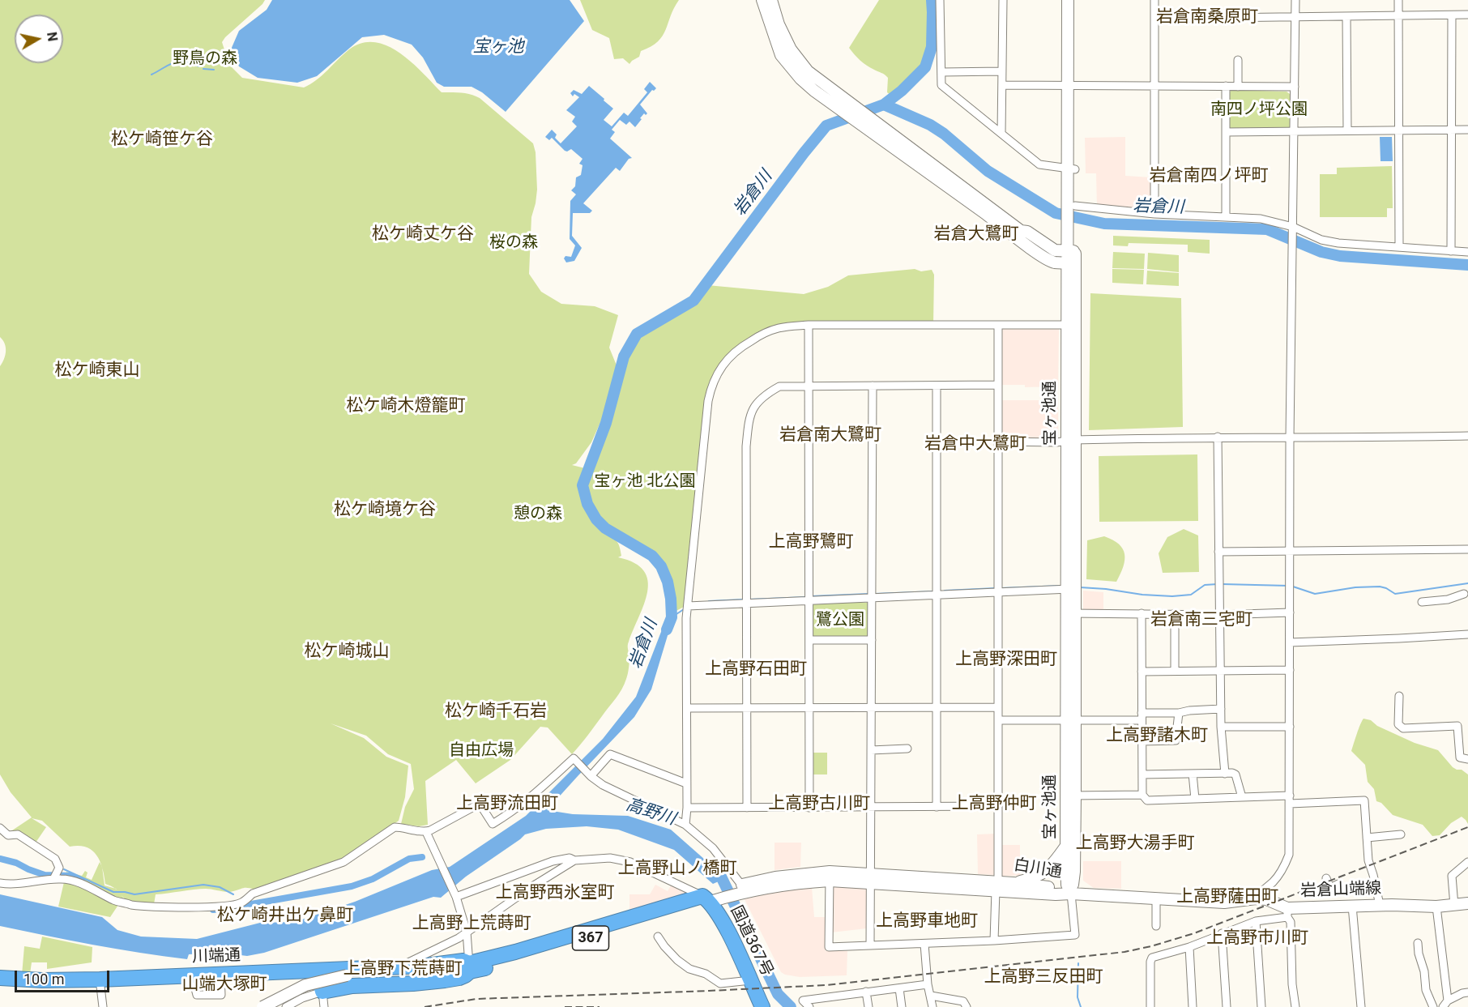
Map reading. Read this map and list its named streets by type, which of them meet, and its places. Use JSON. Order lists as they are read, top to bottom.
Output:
{
  "streets": {
    "highway": [
      "白川通",
      "367",
      "国道367号",
      "川端通"
    ],
    "street": ["宝ヶ池通", "岩倉山端線"]
  },
  "crossings": [
    ["宝ヶ池通", "白川通"],
    ["宝ヶ池通", "岩倉山端線"],
    ["白川通", "岩倉山端線"],
    ["白川通", "367"],
    ["白川通", "国道367号"],
    ["白川通", "川端通"],
    ["367", "川端通"]
  ],
  "districts": [
    "岩倉南桑原町",
    "松ケ崎笹ケ谷",
    "岩倉南四ノ坪町",
    "松ケ崎丈ケ谷",
    "岩倉大鷺町",
    "松ケ崎東山",
    "松ケ崎木燈籠町",
    "岩倉南大鷺町",
    "岩倉中大鷺町",
    "松ケ崎境ケ谷",
    "上高野鷺町",
    "岩倉南三宅町",
    "松ケ崎城山",
    "上高野深田町",
    "上高野石田町",
    "松ケ崎千石岩",
    "上高野諸木町",
    "上高野流田町",
    "上高野古川町",
    "上高野仲町",
    "上高野大湯手町",
    "上高野山ノ橋町",
    "上高野西氷室町",
    "上高野薩田町",
    "松ケ崎井出ケ鼻町",
    "上高野車地町",
    "上高野上荒蒔町",
    "上高野市川町",
    "上高野下荒蒔町",
    "上高野三反田町",
    "山端大塚町"
  ],
  "water": ["宝ヶ池", "岩倉川", "高野川"],
  "parks": [
    "野鳥の森",
    "南四ノ坪公園",
    "桜の森",
    "宝ヶ池 北公園",
    "憩の森",
    "鷺公園",
    "自由広場"
  ],
  "scale_bar": "100 m",
  "north": "right"
}
